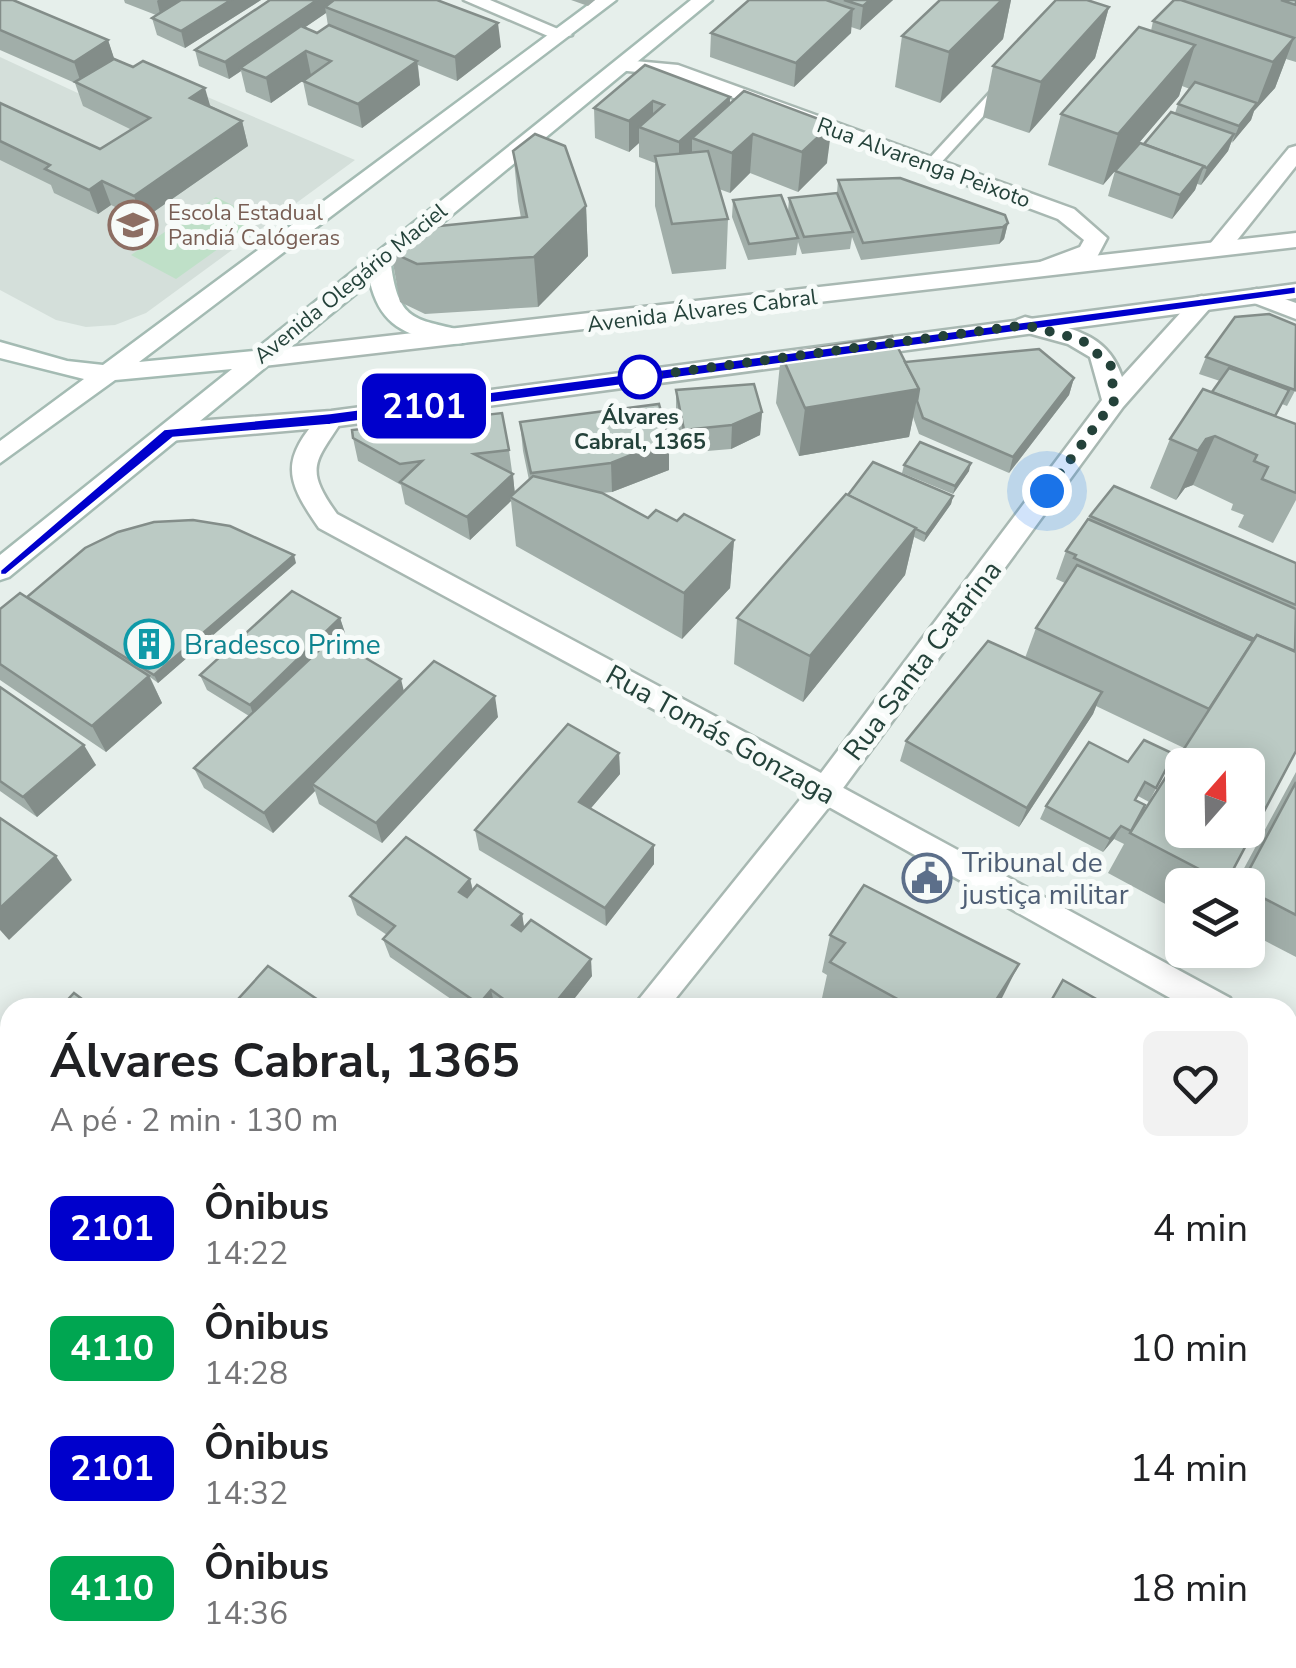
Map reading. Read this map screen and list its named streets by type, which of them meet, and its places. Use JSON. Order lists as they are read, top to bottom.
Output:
{
  "streets": {
    "street": [
      "Rua Alvarenga Peixoto",
      "Avenida Olegário Maciel",
      "Avenida Álvares Cabral",
      "Rua Santa Catarina",
      "Rua Tomás Gonzaga"
    ]
  },
  "crossings": [
    ["Rua Alvarenga Peixoto", "Avenida Olegário Maciel"],
    ["Rua Alvarenga Peixoto", "Avenida Álvares Cabral"],
    ["Avenida Olegário Maciel", "Avenida Álvares Cabral"],
    ["Rua Santa Catarina", "Rua Tomás Gonzaga"]
  ],
  "places": {
    "school or university": ["Escola Estadual Pandiá Calógeras"],
    "other": ["Álvares Cabral, 1365"],
    "building": ["Bradesco Prime"],
    "public building": ["Tribunal de justiça militar"]
  },
  "lines": ["bus line 2101"],
  "north": "top",
  "page": {
    "on_map": "2101",
    "heading": ["Álvares Cabral, 1365", "A pé · 2 min · 130 m"],
    "list": [
      {
        "mark": "2101",
        "name": "Ônibus",
        "note": "14:22",
        "value": "4 min"
      },
      {
        "mark": "4110",
        "name": "Ônibus",
        "note": "14:28",
        "value": "10 min"
      },
      {
        "mark": "2101",
        "name": "Ônibus",
        "note": "14:32",
        "value": "14 min"
      },
      {
        "mark": "4110",
        "name": "Ônibus",
        "note": "14:36",
        "value": "18 min"
      }
    ]
  }
}
